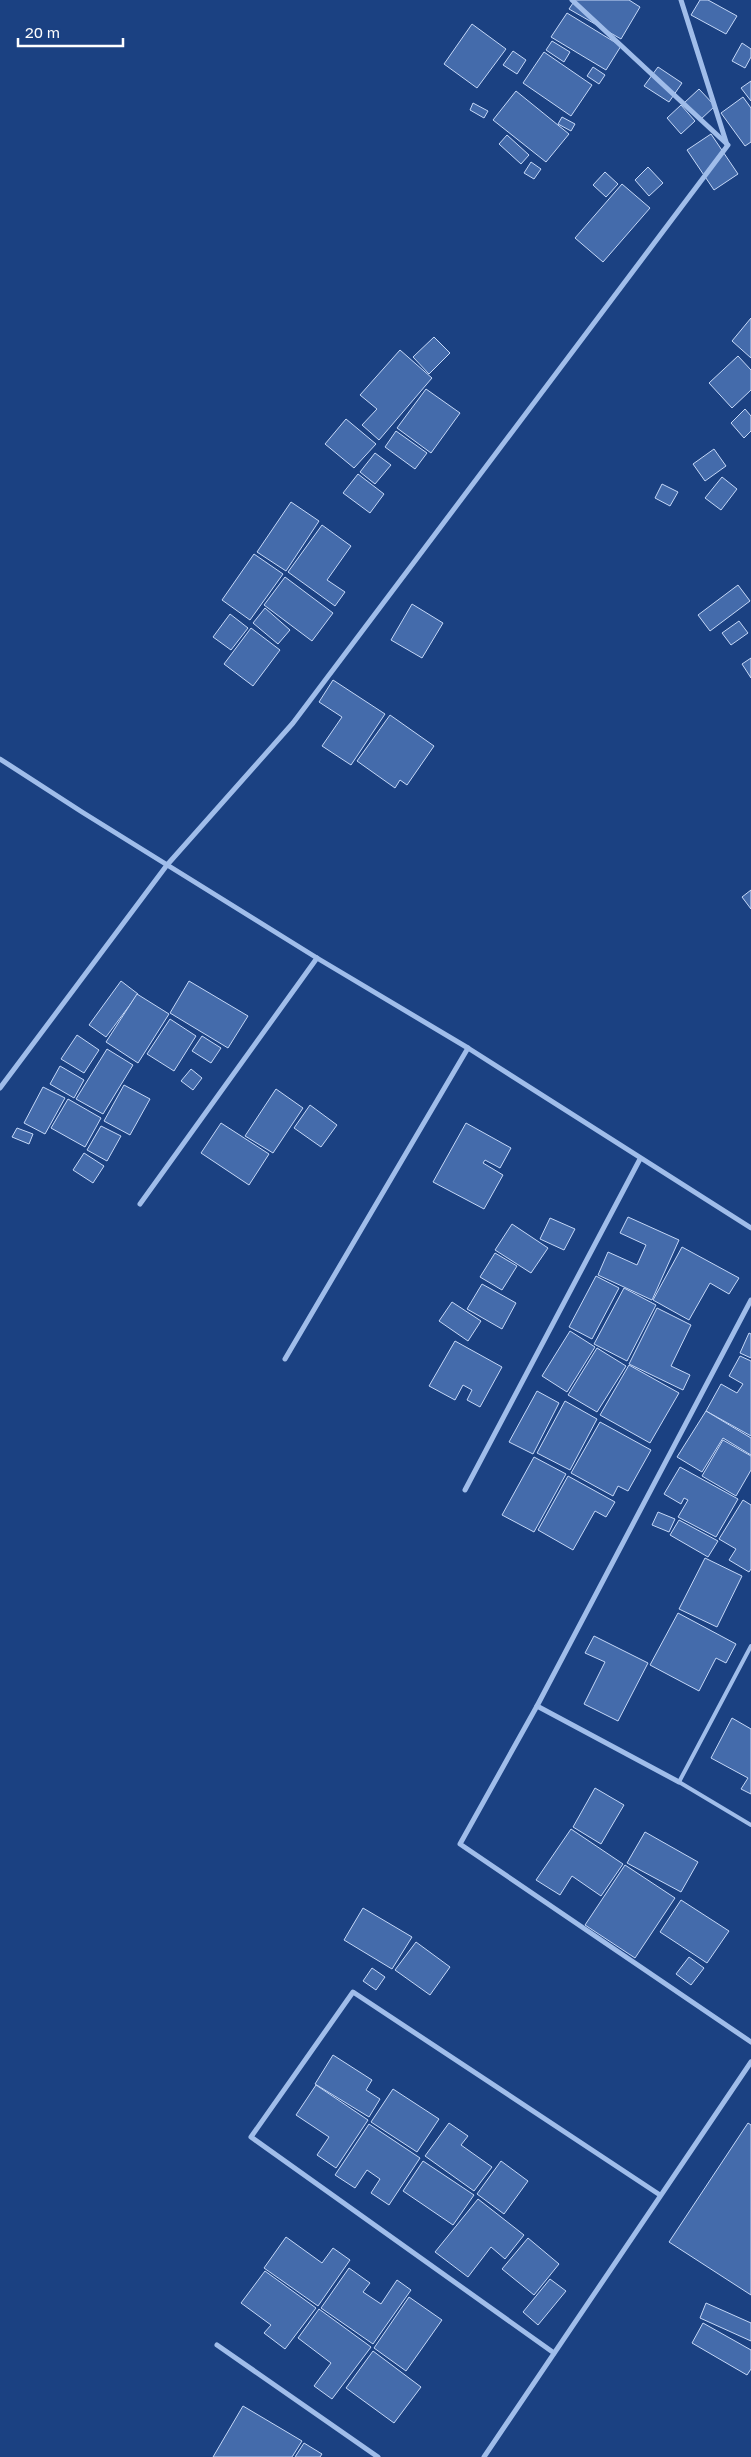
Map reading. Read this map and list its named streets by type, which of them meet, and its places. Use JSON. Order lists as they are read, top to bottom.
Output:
{
  "scale_bar": "20 m"
}
